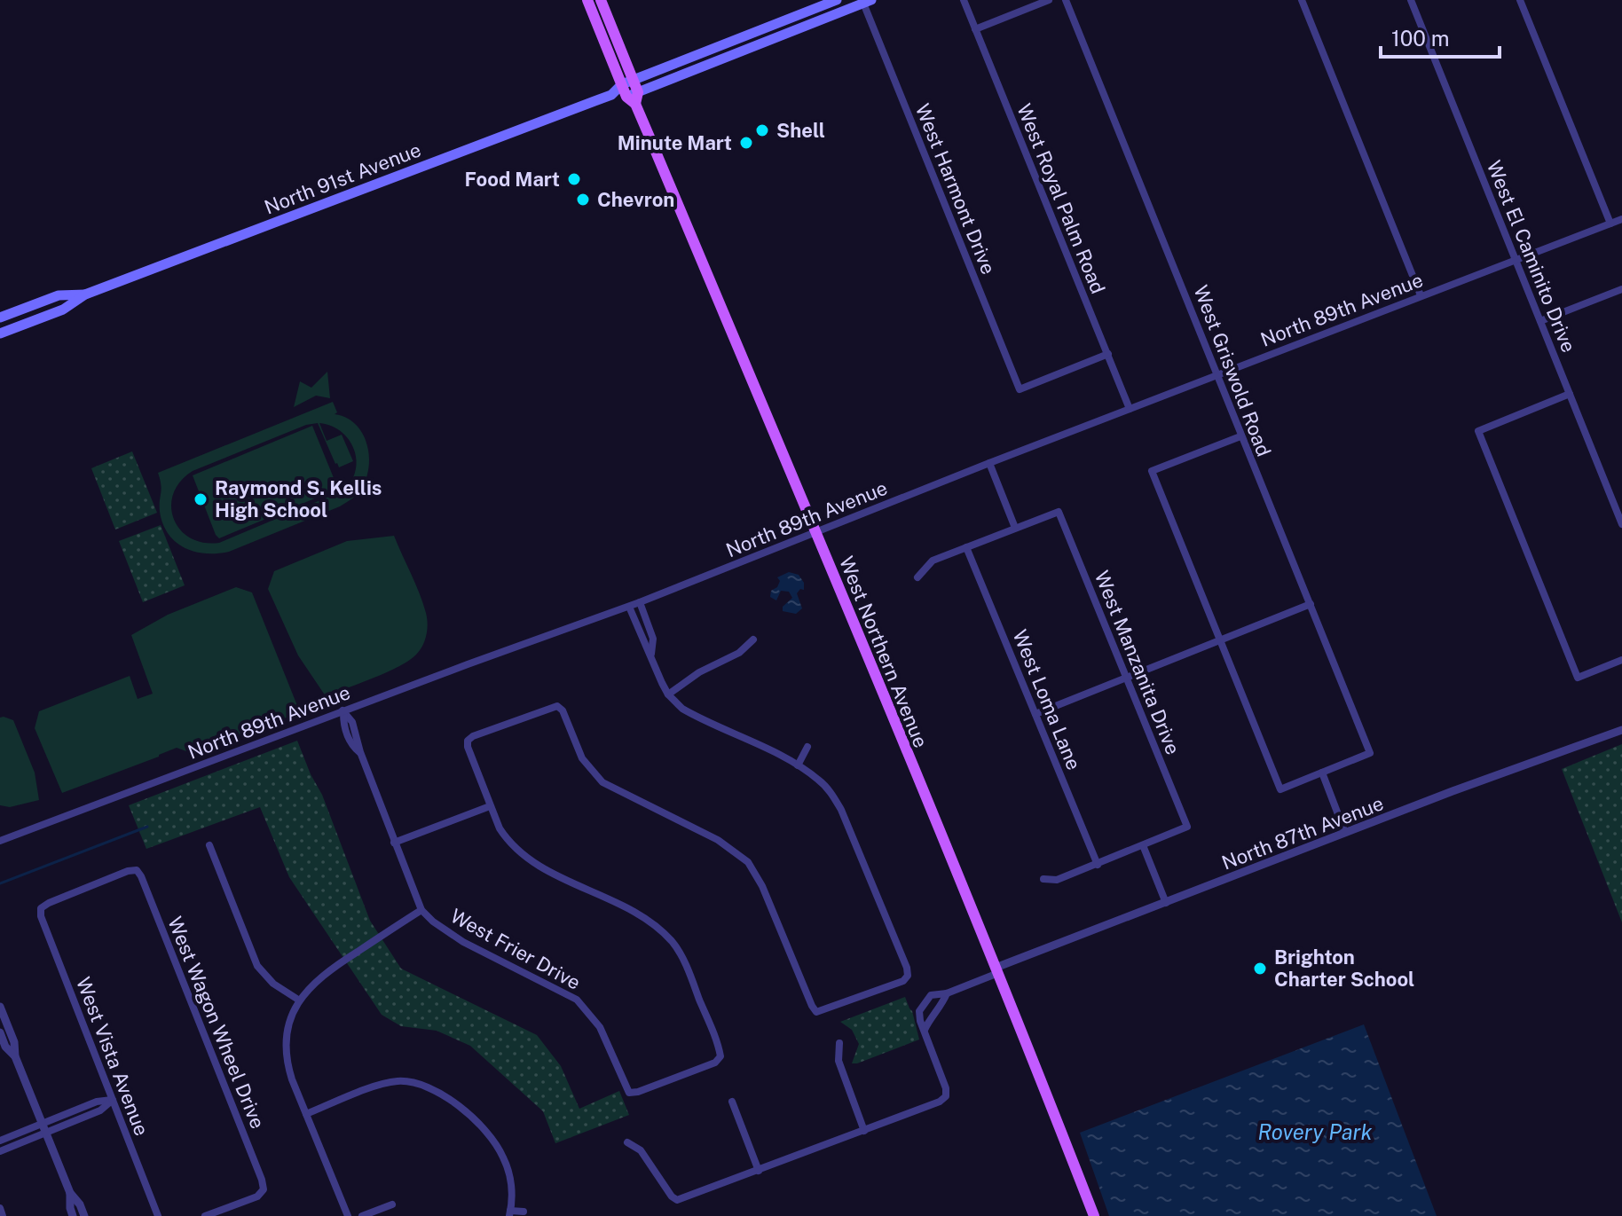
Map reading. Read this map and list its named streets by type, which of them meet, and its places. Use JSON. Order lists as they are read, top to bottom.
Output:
{
  "streets": {
    "main road": ["North 91st Avenue", "West Northern Avenue"],
    "street": [
      "West Harmont Drive",
      "West Royal Palm Road",
      "West El Caminito Drive",
      "North 89th Avenue",
      "West Griswold Road",
      "West Manzanita Drive",
      "West Loma Lane",
      "North 87th Avenue",
      "West Frier Drive",
      "West Wagon Wheel Drive",
      "West Vista Avenue"
    ]
  },
  "crossings": [
    ["North 91st Avenue", "West Northern Avenue"],
    ["West Harmont Drive", "West Royal Palm Road"],
    ["West Royal Palm Road", "North 89th Avenue"],
    ["West El Caminito Drive", "North 89th Avenue"],
    ["North 89th Avenue", "West Griswold Road"],
    ["North 89th Avenue", "West Northern Avenue"],
    ["North 89th Avenue", "West Frier Drive"],
    ["West Northern Avenue", "North 87th Avenue"],
    ["West Wagon Wheel Drive", "West Vista Avenue"]
  ],
  "water": ["Rovery Park"],
  "places": [
    "Shell",
    "Minute Mart",
    "Food Mart",
    "Chevron",
    "Raymond S. Kellis High School",
    "Brighton Charter School"
  ],
  "scale_bar": "100 m"
}
